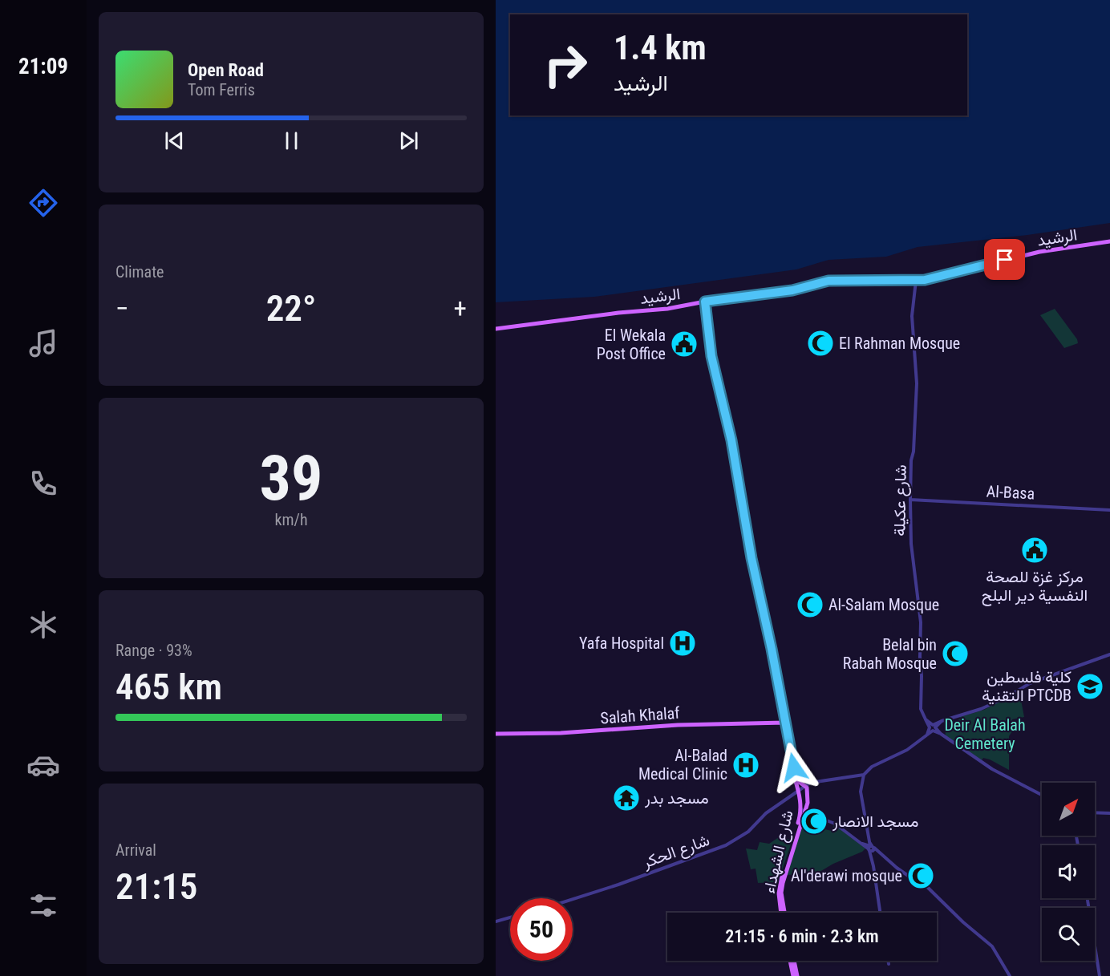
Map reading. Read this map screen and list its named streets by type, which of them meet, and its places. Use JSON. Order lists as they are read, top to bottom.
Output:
{
  "streets": {
    "main road": ["الرشيد", "Salah Khalaf", "شارع الشهداء"],
    "street": ["Al-Basa", "شارع عكيلة", "شارع الحكر"]
  },
  "crossings": [
    ["الرشيد", "شارع عكيلة"],
    ["الرشيد", "شارع الشهداء"],
    ["Al-Basa", "شارع عكيلة"],
    ["Salah Khalaf", "شارع الشهداء"],
    ["شارع الحكر", "شارع الشهداء"]
  ],
  "parks": ["Deir Al Balah Cemetery"],
  "places": {
    "mosque": [
      "El Rahman Mosque",
      "Al-Salam Mosque",
      "Belal bin Rabah Mosque",
      "مسجد الانصار",
      "Al'derawi mosque"
    ],
    "public building": ["El Wekala Post Office", "مركز غزة للصحة النفسية دير البلح"],
    "hospital": ["Yafa Hospital", "Al-Balad Medical Clinic"],
    "school or university": ["كلية فلسطين التقنية PTCDB"],
    "temple": ["مسجد بدر"]
  },
  "north": "top right",
  "page": {
    "tabs": "21:09",
    "turn": ["1.4 km", "الرشيد"],
    "song": ["Open Road", "Tom Ferris"],
    "tile": [
      "Climate",
      ["39", "km/h"],
      ["Range · 93%", "465 km"],
      ["Arrival", "21:15"]
    ],
    "heat": ["−", "22°", "+"],
    "limit": "50",
    "trip": "21:15 · 6 min · 2.3 km"
  }
}
